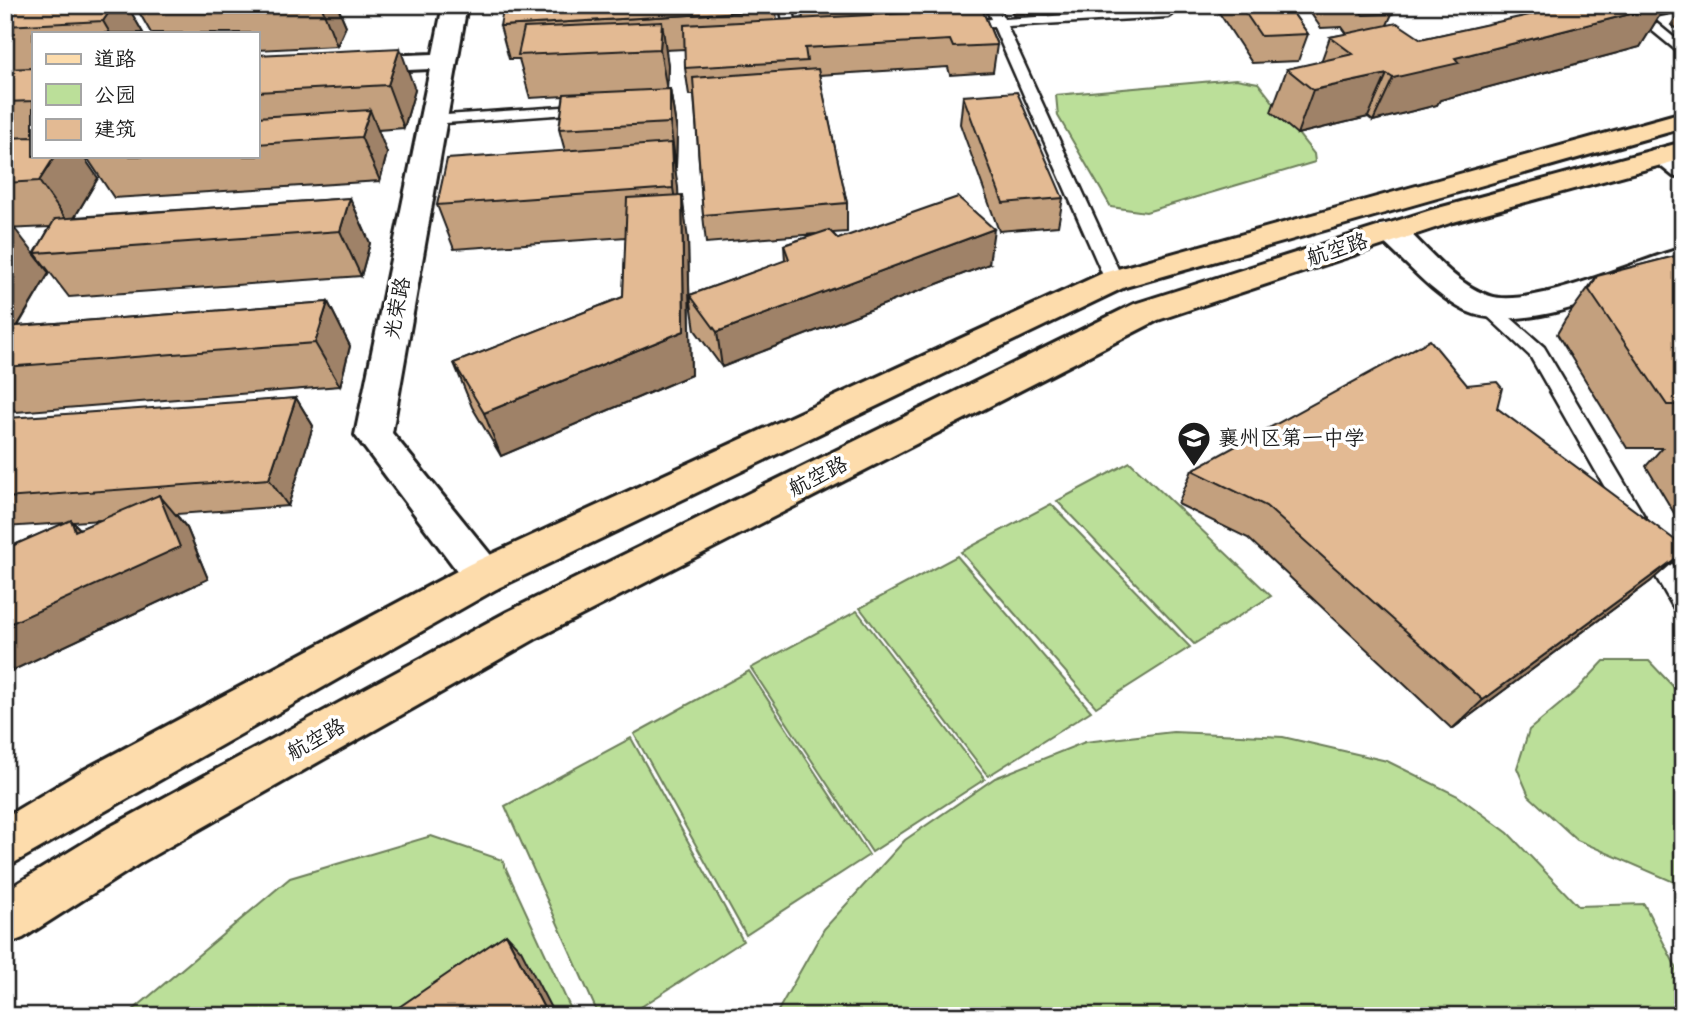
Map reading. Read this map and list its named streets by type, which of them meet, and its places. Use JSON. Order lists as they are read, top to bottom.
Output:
{
  "streets": {
    "main road": ["航空路"],
    "street": ["光荣路"]
  },
  "crossings": [
    ["航空路", "光荣路"]
  ],
  "places": {
    "school or university": ["襄州区第一中学"]
  },
  "legend": ["道路", "公园", "建筑"]
}
